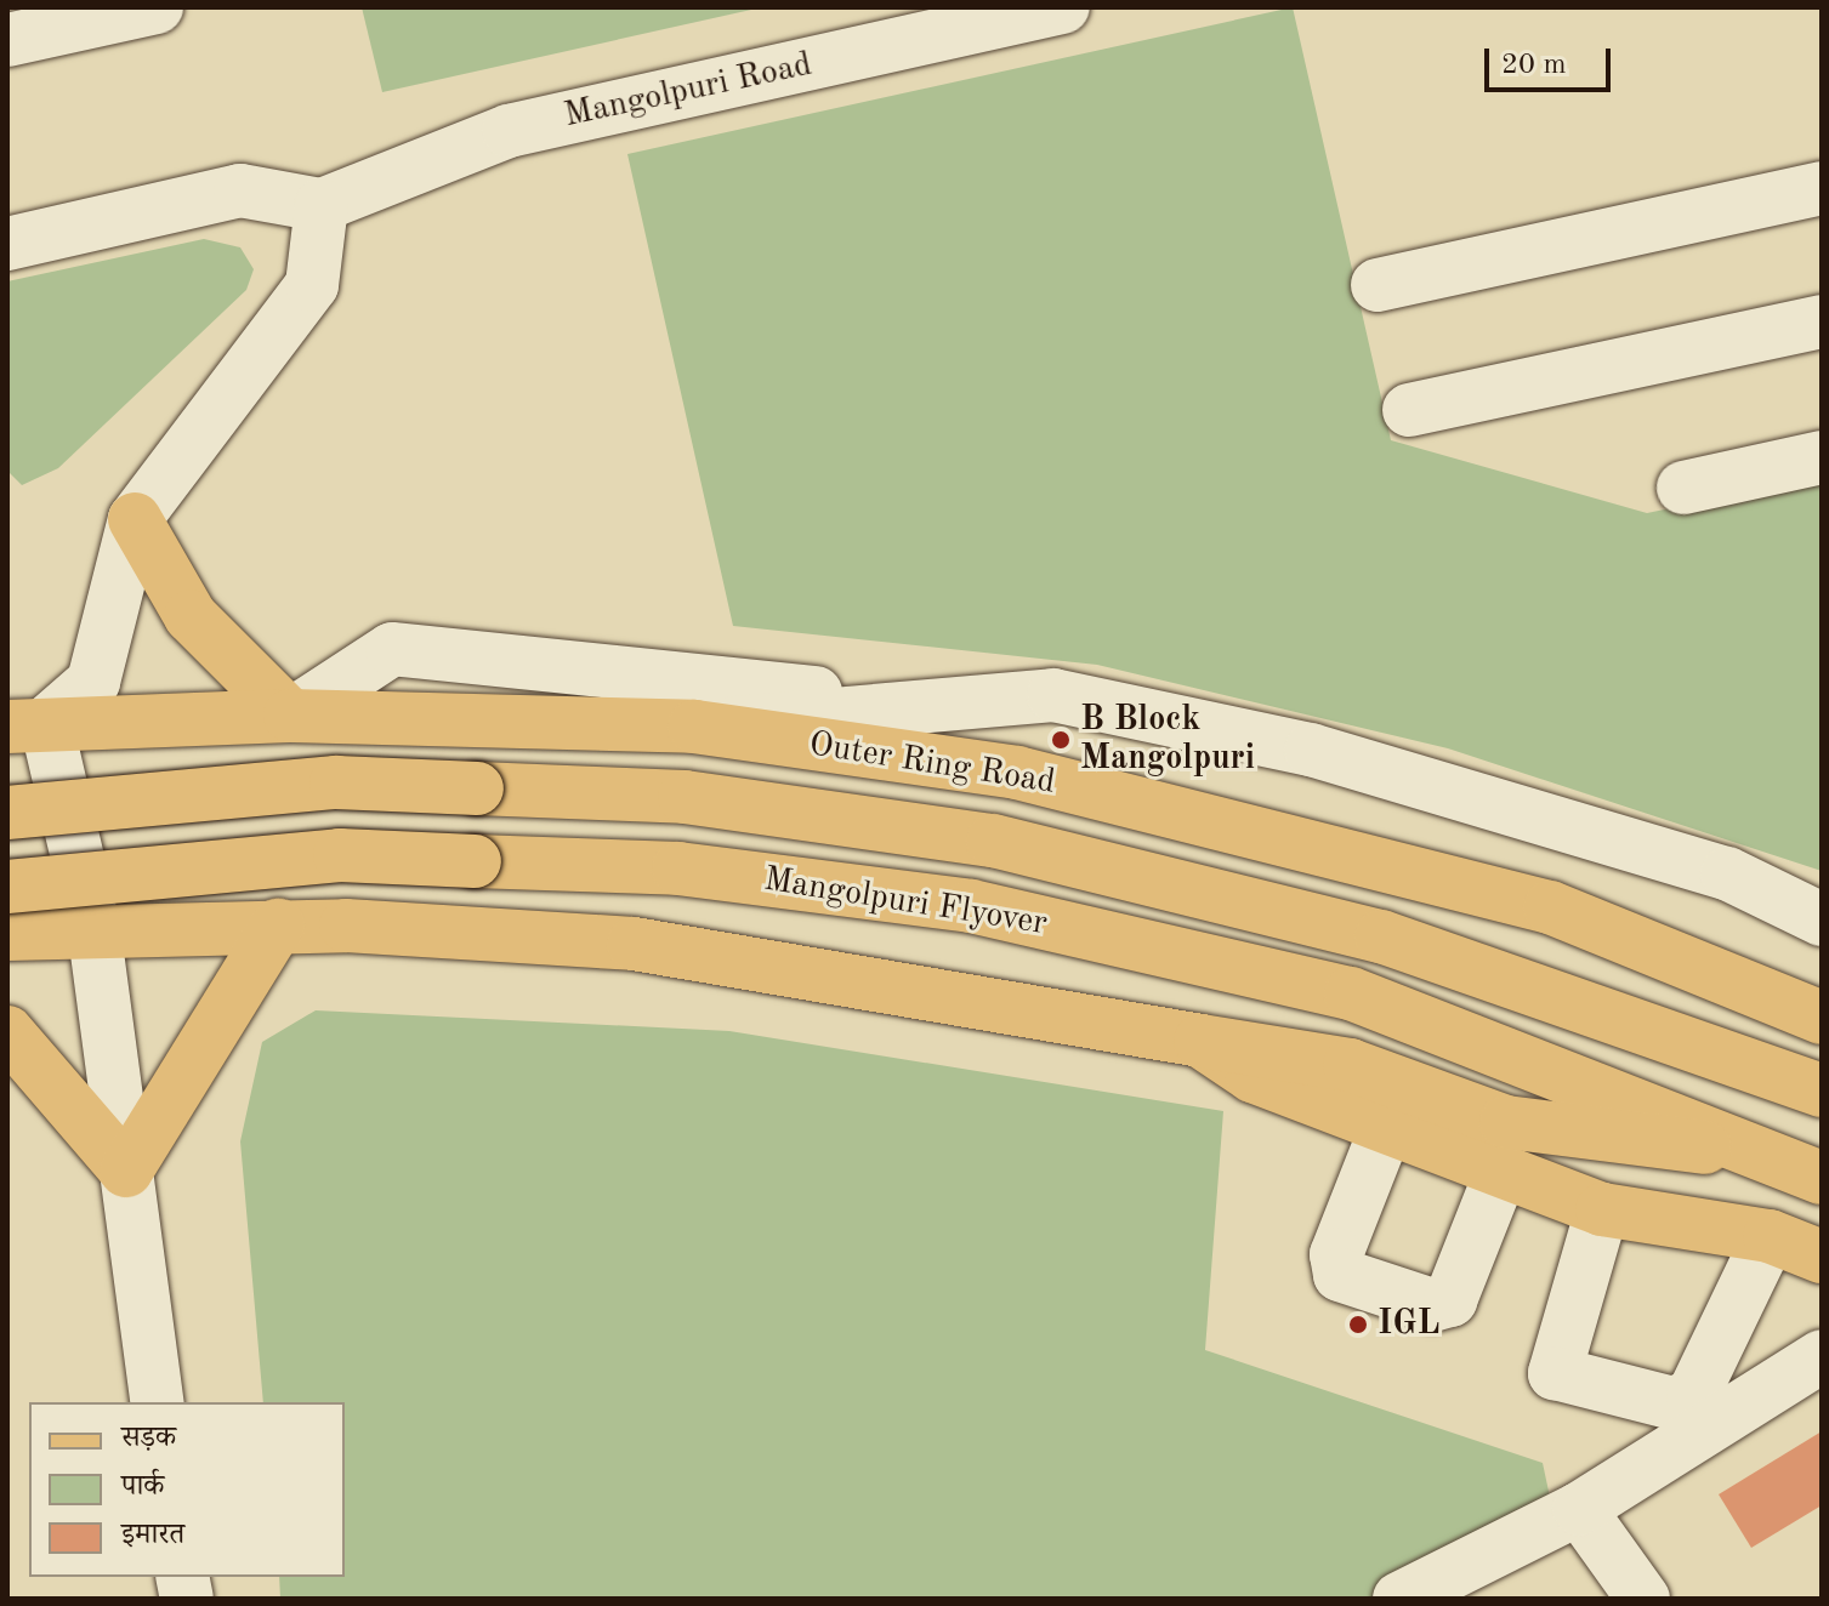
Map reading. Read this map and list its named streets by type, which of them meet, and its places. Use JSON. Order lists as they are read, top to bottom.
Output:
{
  "streets": {
    "main road": ["Outer Ring Road", "Mangolpuri Flyover"],
    "street": ["Mangolpuri Road"]
  },
  "places": ["B Block Mangolpuri", "IGL"],
  "legend": ["सड़क", "पार्क", "इमारत"],
  "scale_bar": "20 m"
}
